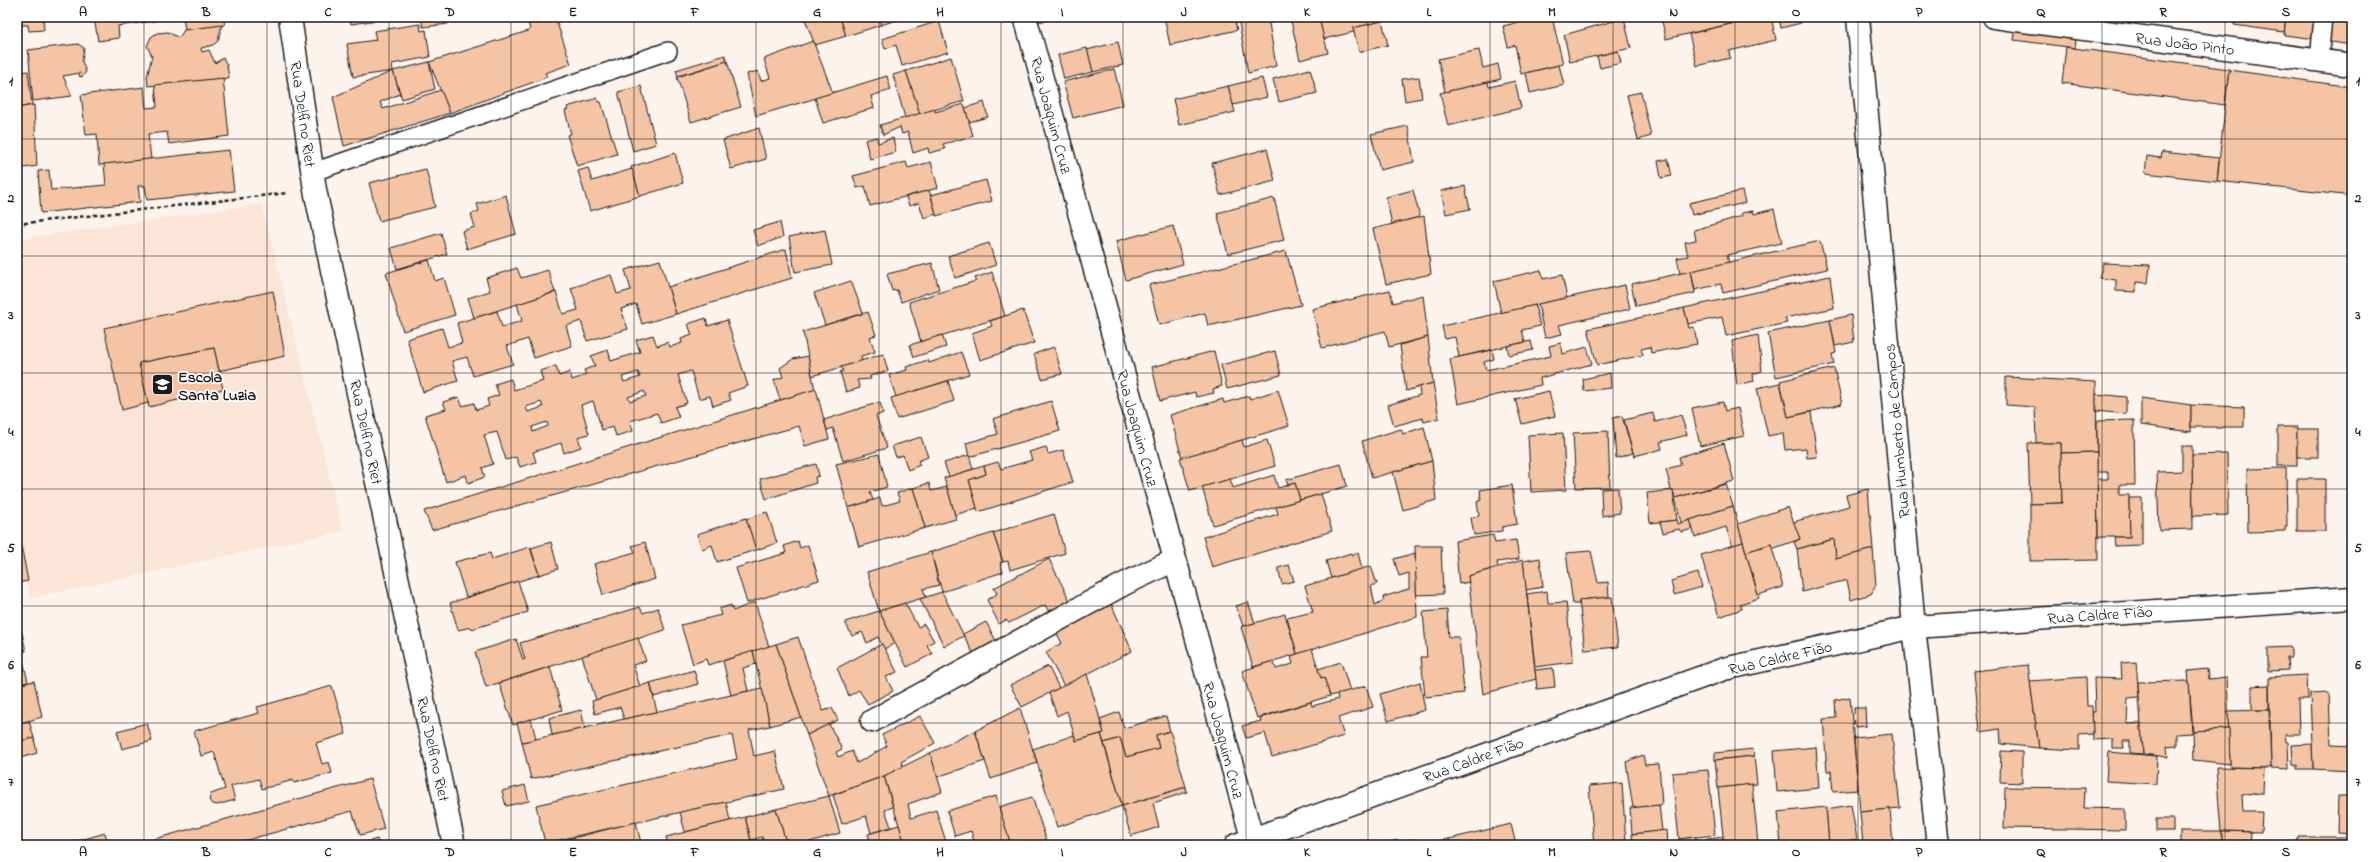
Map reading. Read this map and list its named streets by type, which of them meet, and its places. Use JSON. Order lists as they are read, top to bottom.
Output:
{
  "streets": {
    "street": [
      "Rua João Pinto",
      "Rua Delfino Riet",
      "Rua Joaquim Cruz",
      "Rua Humberto de Campos",
      "Rua Caldre Fião"
    ]
  },
  "crossings": [
    ["Rua Joaquim Cruz", "Rua Caldre Fião"],
    ["Rua Humberto de Campos", "Rua Caldre Fião"]
  ],
  "places": {
    "school or university": ["Escola Santa Luzia"]
  },
  "grid": {
    "columns": [
      "A",
      "B",
      "C",
      "D",
      "E",
      "F",
      "G",
      "H",
      "I",
      "J",
      "K",
      "L",
      "M",
      "N",
      "O",
      "P",
      "Q",
      "R",
      "S"
    ],
    "rows": [
      "1",
      "2",
      "3",
      "4",
      "5",
      "6",
      "7"
    ]
  }
}
